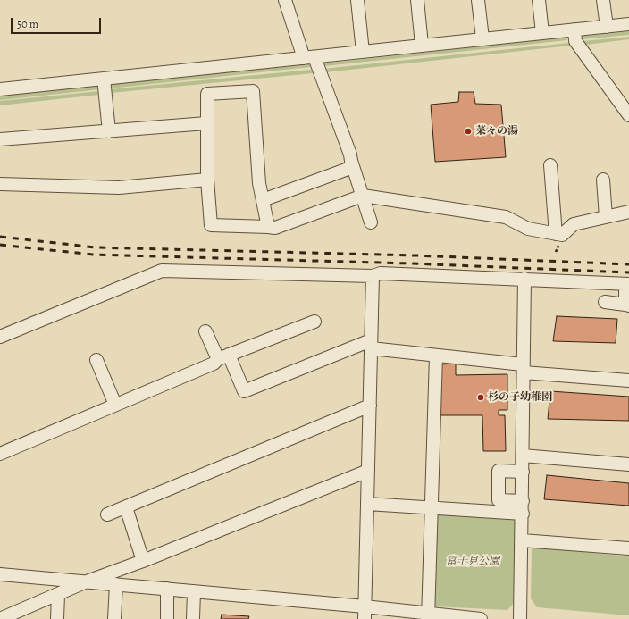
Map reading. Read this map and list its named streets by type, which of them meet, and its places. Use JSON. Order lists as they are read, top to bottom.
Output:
{
  "parks": ["富士見公園"],
  "places": ["菜々の湯", "杉の子幼稚園"],
  "scale_bar": "50 m"
}
